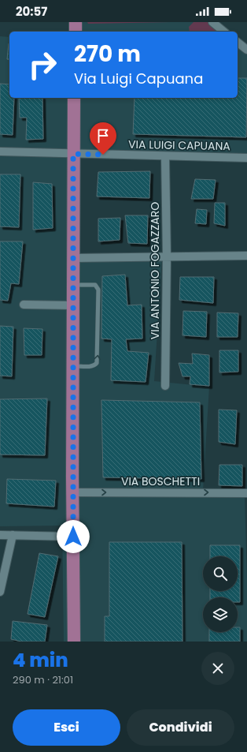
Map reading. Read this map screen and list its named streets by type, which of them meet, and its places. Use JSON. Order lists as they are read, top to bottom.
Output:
{
  "streets": {
    "street": ["VIA LUIGI CAPUANA", "VIA ANTONIO FOGAZZARO", "VIA BOSCHETTI"]
  },
  "crossings": [
    ["VIA LUIGI CAPUANA", "VIA ANTONIO FOGAZZARO"]
  ],
  "one_way": ["VIA BOSCHETTI"],
  "page": {
    "status": "20:57",
    "turn": ["270 m", "Via Luigi Capuana"],
    "heading": ["4 min", "290 m · 21:01"],
    "buttons": ["Esci", "Condividi"]
  }
}
